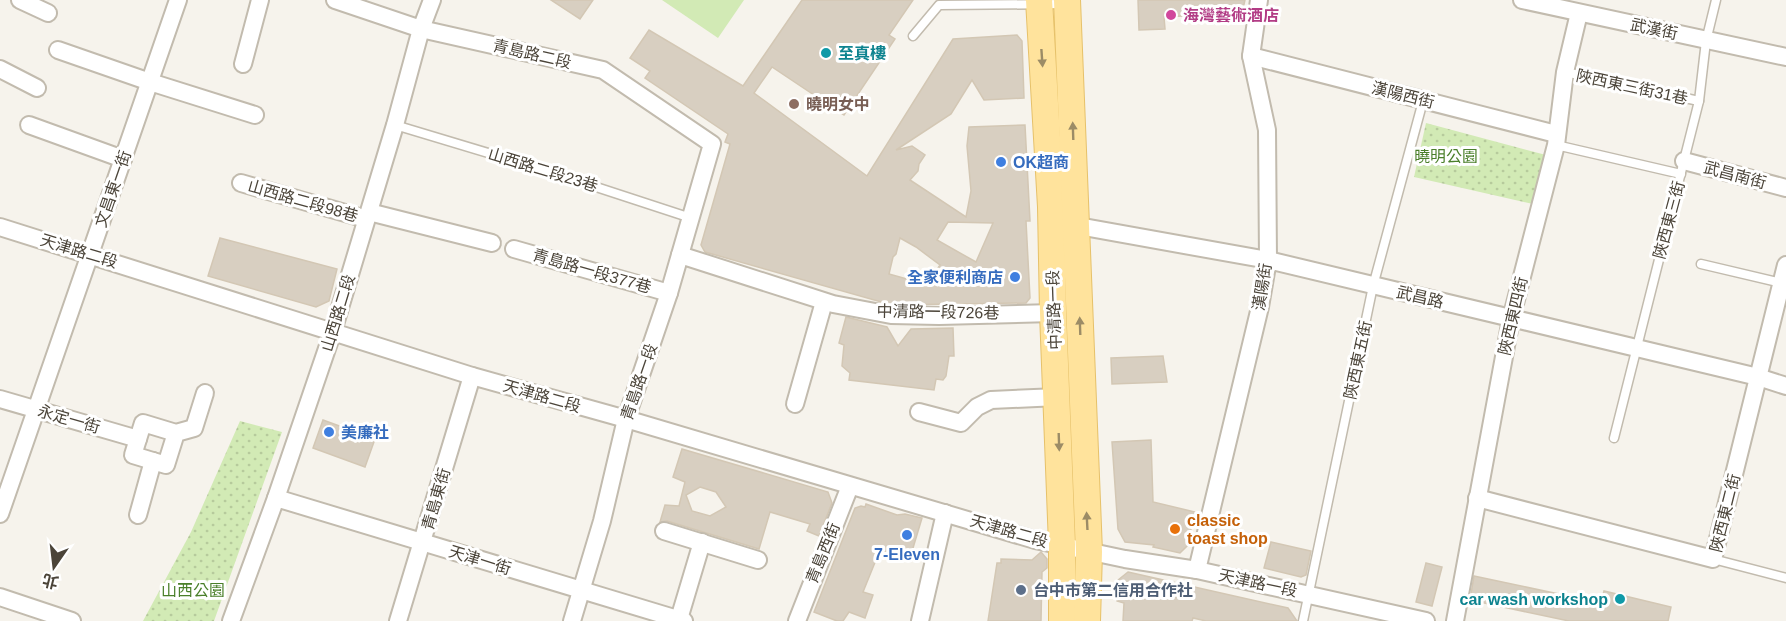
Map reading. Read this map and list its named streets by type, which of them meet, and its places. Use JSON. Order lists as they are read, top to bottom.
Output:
{
  "streets": {
    "main road": ["中清路一段"],
    "street": [
      "武漢街",
      "青島路二段",
      "漢陽西街",
      "武昌南街",
      "文昌東一街",
      "山西路二段98巷",
      "天津路二段",
      "青島路一段377巷",
      "漢陽街",
      "武昌路",
      "中清路一段726巷",
      "山西路二段",
      "陜西東四街",
      "青島路一段",
      "永定一街",
      "青島東街",
      "陜西東二街",
      "青島西街",
      "天津一街",
      "天津路一段"
    ],
    "lane": [
      "陜西東三街31巷",
      "山西路二段23巷",
      "陜西東三街",
      "陝西東五街"
    ]
  },
  "crossings": [
    ["武漢街", "陜西東三街"],
    ["武漢街", "陜西東四街"],
    ["青島路二段", "山西路二段"],
    ["青島路二段", "青島路一段"],
    ["陜西東三街31巷", "陜西東三街"],
    ["陜西東三街31巷", "陜西東四街"],
    ["漢陽西街", "漢陽街"],
    ["漢陽西街", "陜西東四街"],
    ["漢陽西街", "陝西東五街"],
    ["山西路二段23巷", "山西路二段"],
    ["山西路二段23巷", "青島路一段"],
    ["武昌南街", "陜西東三街"],
    ["文昌東一街", "天津路二段"],
    ["文昌東一街", "永定一街"],
    ["山西路二段98巷", "山西路二段"],
    ["陜西東三街", "武昌路"],
    ["天津路二段", "中清路一段"],
    ["天津路二段", "山西路二段"],
    ["天津路二段", "青島路一段"],
    ["天津路二段", "青島東街"],
    ["天津路二段", "青島西街"],
    ["天津路二段", "天津路一段"],
    ["青島路一段377巷", "青島路一段"],
    ["漢陽街", "武昌路"],
    ["漢陽街", "天津路一段"],
    ["武昌路", "中清路一段"],
    ["武昌路", "陜西東四街"],
    ["武昌路", "陝西東五街"],
    ["武昌路", "陜西東二街"],
    ["中清路一段", "中清路一段726巷"],
    ["中清路一段", "天津路一段"],
    ["中清路一段726巷", "青島路一段"],
    ["山西路二段", "天津一街"],
    ["陜西東四街", "陜西東二街"],
    ["陝西東五街", "天津路一段"],
    ["青島路一段", "天津一街"],
    ["青島東街", "天津一街"]
  ],
  "parks": ["曉明公園", "山西公園"],
  "places": [
    "海灣藝術酒店",
    "至真樓",
    "曉明女中",
    "OK超商",
    "全家便利商店",
    "美廉社",
    "classic toast shop",
    "7-Eleven",
    "台中市第二信用合作社",
    "car wash workshop"
  ],
  "north": "bottom"
}
